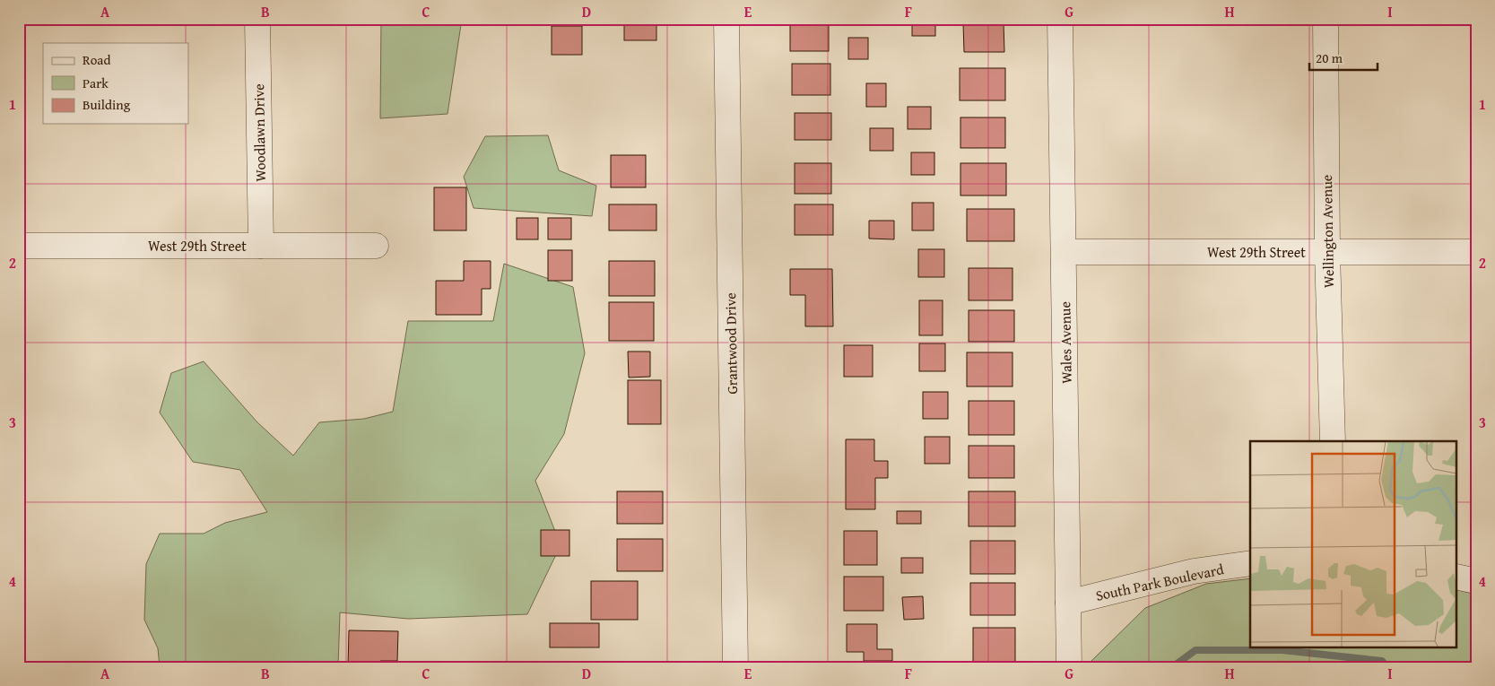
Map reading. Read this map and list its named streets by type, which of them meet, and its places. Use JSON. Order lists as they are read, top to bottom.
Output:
{
  "streets": {
    "street": [
      "Woodlawn Drive",
      "Wellington Avenue",
      "West 29th Street",
      "Wales Avenue",
      "Grantwood Drive",
      "South Park Boulevard"
    ]
  },
  "crossings": [
    ["Woodlawn Drive", "West 29th Street"],
    ["Wellington Avenue", "West 29th Street"],
    ["West 29th Street", "Wales Avenue"],
    ["Wales Avenue", "South Park Boulevard"]
  ],
  "legend": ["Road", "Park", "Building"],
  "scale_bar": "20 m",
  "grid": {
    "columns": [
      "A",
      "B",
      "C",
      "D",
      "E",
      "F",
      "G",
      "H",
      "I"
    ],
    "rows": [
      "1",
      "2",
      "3",
      "4"
    ]
  }
}
